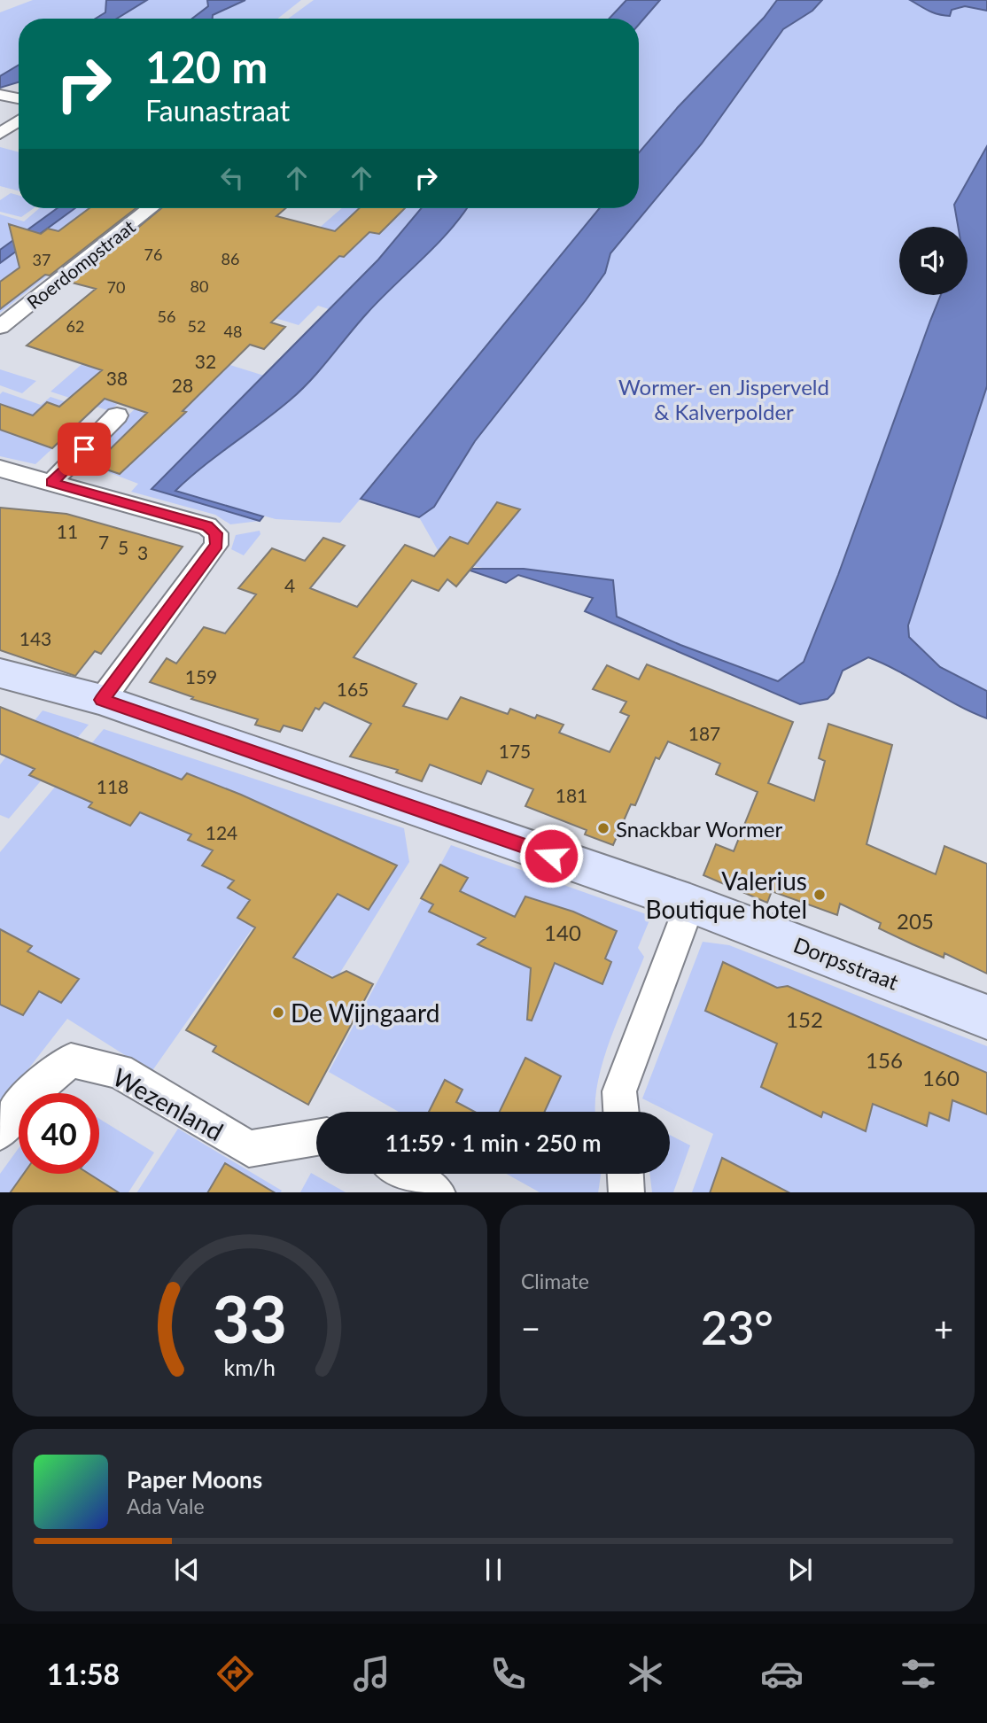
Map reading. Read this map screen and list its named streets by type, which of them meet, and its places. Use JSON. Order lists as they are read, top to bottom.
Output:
{
  "streets": {
    "street": ["Roerdompstraat", "Dorpsstraat", "Wezenland"]
  },
  "parks": ["Wormer- en Jisperveld & Kalverpolder"],
  "places": ["Snackbar Wormer", "Valerius Boutique hotel", "De Wijngaard"],
  "house_numbers": [
    "76",
    "86",
    "37",
    "80",
    "70",
    "56",
    "62",
    "52",
    "48",
    "32",
    "38",
    "28",
    "11",
    "7",
    "5",
    "3",
    "4",
    "143",
    "159",
    "165",
    "187",
    "175",
    "118",
    "181",
    "124",
    "205",
    "140",
    "152",
    "156",
    "160"
  ],
  "page": {
    "turn": ["120 m", "Faunastraat"],
    "limit": "40",
    "trip": "11:59 · 1 min · 250 m",
    "tile": "Climate",
    "heat": ["−", "23°", "+"],
    "song": ["Paper Moons", "Ada Vale"],
    "tabs": "11:58",
    "gauge": ["33", "km/h"]
  }
}
